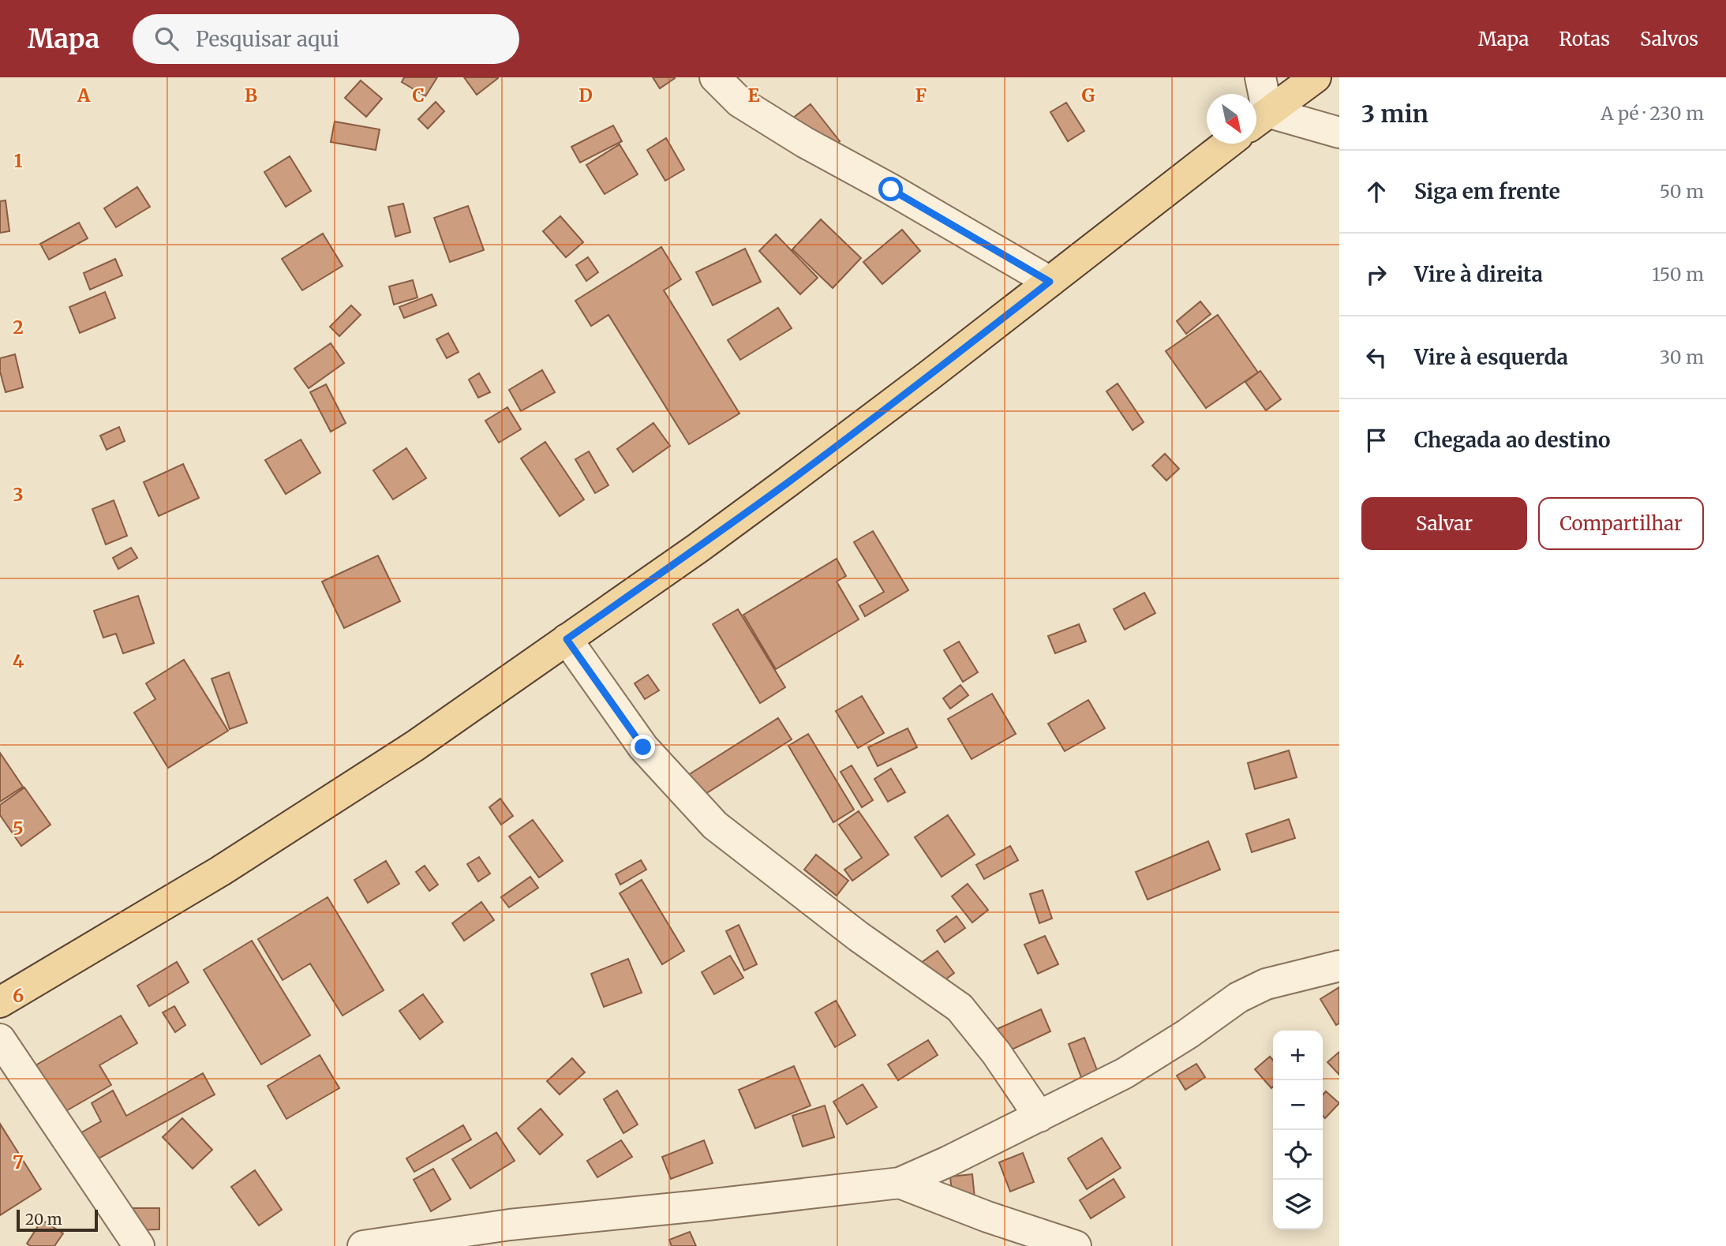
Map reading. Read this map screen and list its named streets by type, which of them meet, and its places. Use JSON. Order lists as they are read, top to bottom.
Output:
{
  "scale_bar": "20 m",
  "north": "bottom right",
  "page": {
    "header": "Mapa",
    "search": "Pesquisar aqui",
    "nav": ["Mapa", "Rotas", "Salvos"],
    "heading": ["3 min", "A pé · 230 m"],
    "list": [
      ["Siga em frente", "50 m"],
      ["Vire à direita", "150 m"],
      ["Vire à esquerda", "30 m"],
      "Chegada ao destino"
    ],
    "buttons": ["Salvar", "Compartilhar"],
    "map_buttons": ["+", "−"],
    "scale": "20 m"
  },
  "grid": {
    "columns": [
      "A",
      "B",
      "C",
      "D",
      "E",
      "F",
      "G"
    ],
    "rows": [
      "1",
      "2",
      "3",
      "4",
      "5",
      "6",
      "7"
    ]
  }
}
